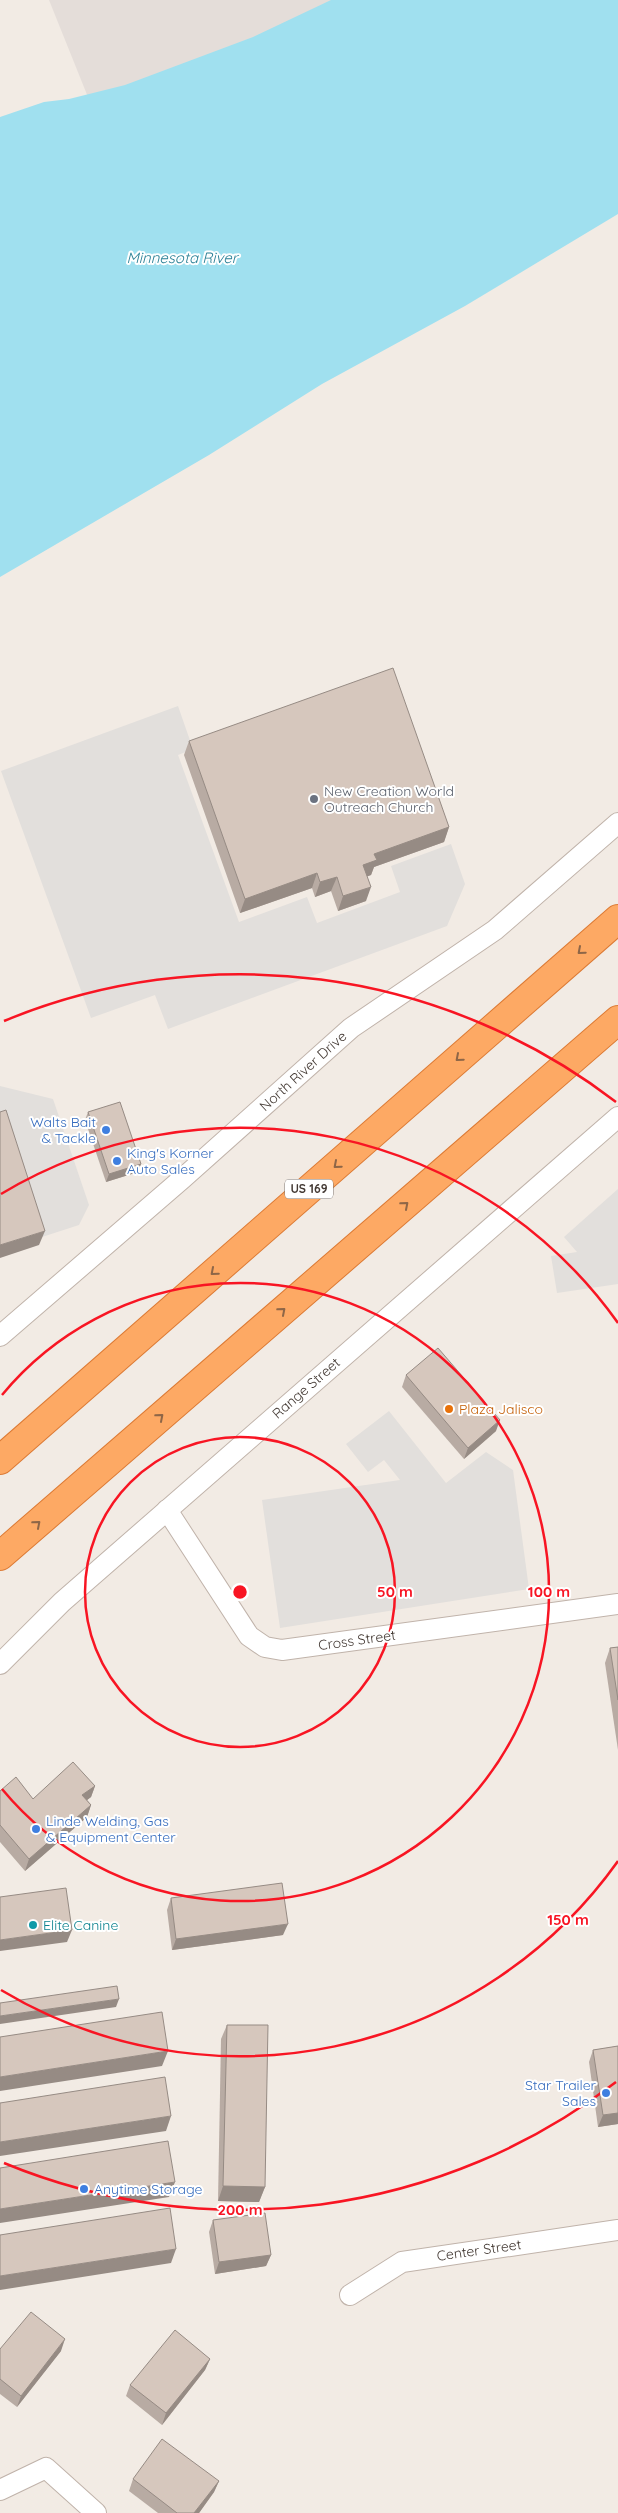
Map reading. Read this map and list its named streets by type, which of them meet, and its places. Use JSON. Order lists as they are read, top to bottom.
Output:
{
  "streets": {
    "highway": ["US 169"],
    "street": [
      "North River Drive",
      "Range Street",
      "Cross Street",
      "Center Street"
    ]
  },
  "crossings": [
    ["Range Street", "Cross Street"]
  ],
  "water": ["Minnesota River"],
  "places": [
    "New Creation World Outreach Church",
    "Walts Bait & Tackle",
    "King's Korner Auto Sales",
    "Plaza Jalisco",
    "Linde Welding, Gas & Equipment Center",
    "Elite Canine",
    "Star Trailer Sales",
    "Anytime Storage"
  ],
  "rings": [
    "50 m",
    "100 m",
    "150 m",
    "200 m"
  ]
}
